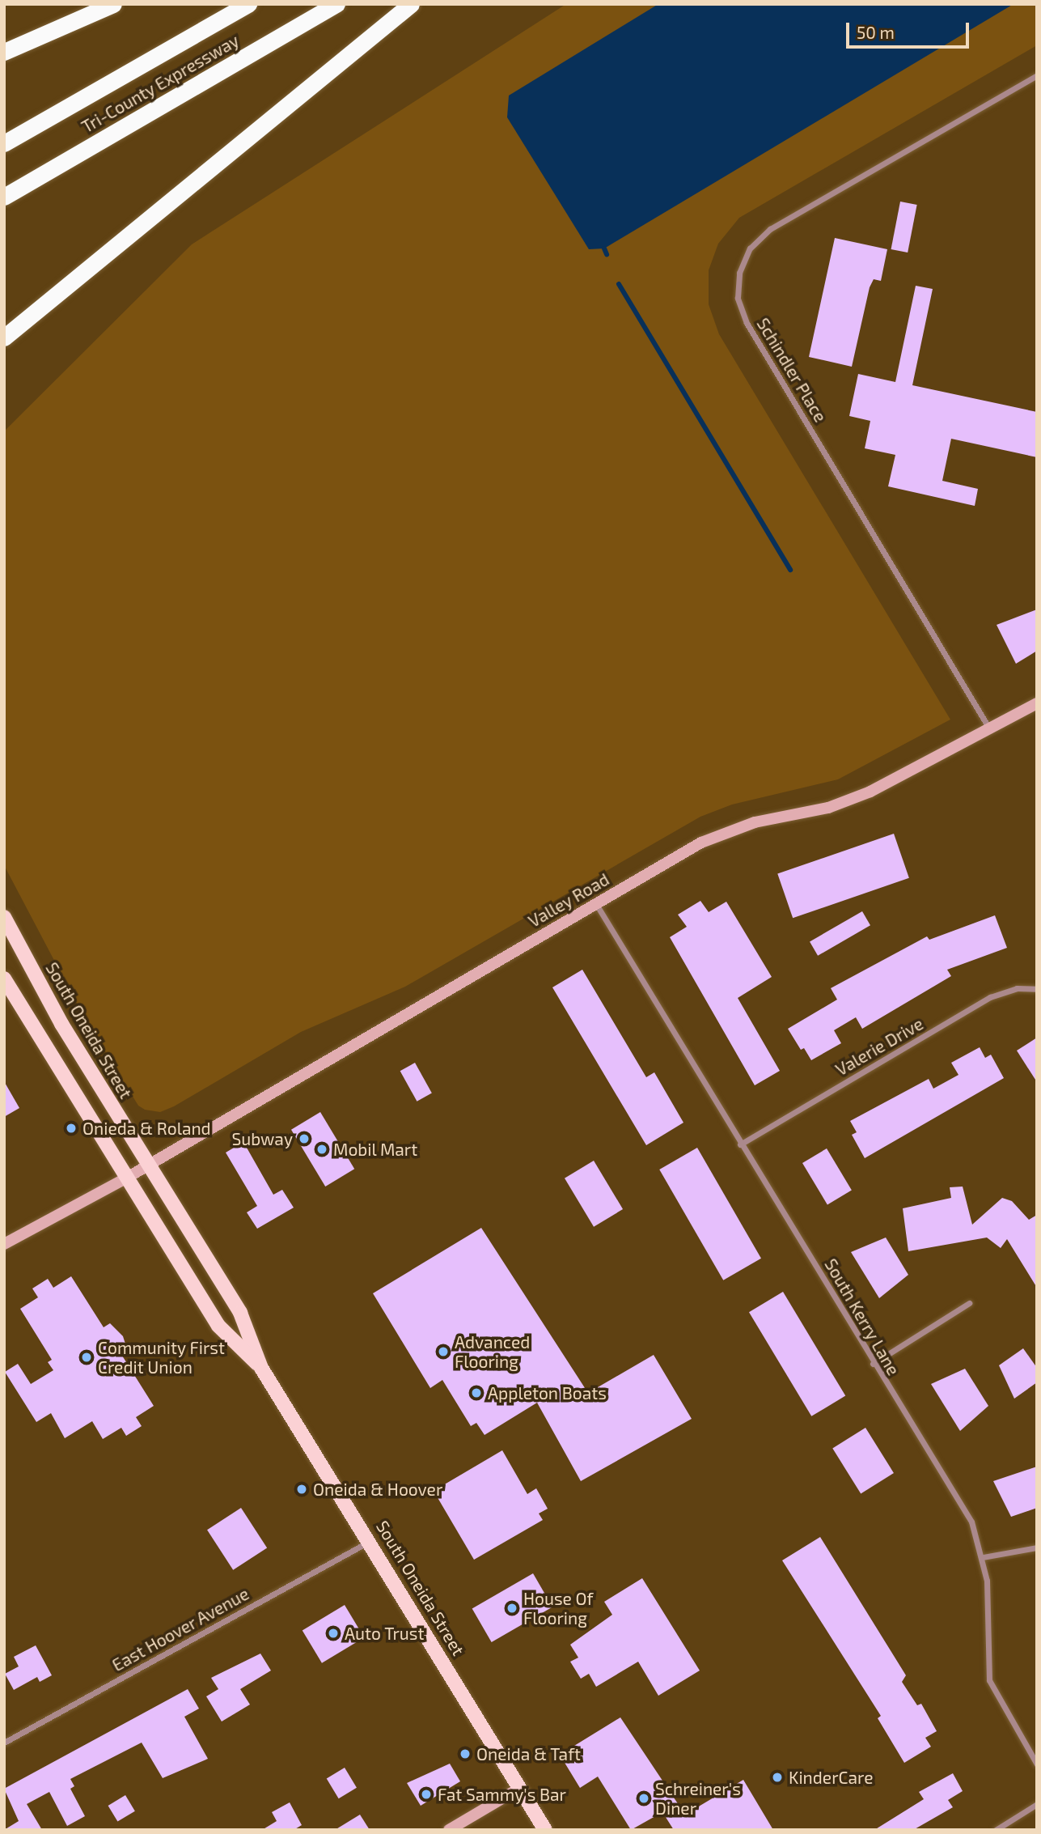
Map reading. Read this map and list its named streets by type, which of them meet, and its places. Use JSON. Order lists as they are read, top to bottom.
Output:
{
  "streets": {
    "highway": ["Tri-County Expressway"],
    "main road": ["South Oneida Street"],
    "street": [
      "Schindler Place",
      "Valley Road",
      "Valerie Drive",
      "South Kerry Lane",
      "East Hoover Avenue"
    ]
  },
  "crossings": [
    ["Schindler Place", "Valley Road"],
    ["Valley Road", "South Oneida Street"],
    ["Valley Road", "South Kerry Lane"],
    ["South Oneida Street", "East Hoover Avenue"],
    ["Valerie Drive", "South Kerry Lane"]
  ],
  "places": [
    "Onieda & Roland",
    "Subway",
    "Mobil Mart",
    "Advanced Flooring",
    "Community First Credit Union",
    "Appleton Boats",
    "Oneida & Hoover",
    "House Of Flooring",
    "Auto Trust",
    "Oneida & Taft",
    "KinderCare",
    "Fat Sammy's Bar",
    "Schreiner's Diner"
  ],
  "scale_bar": "50 m"
}
